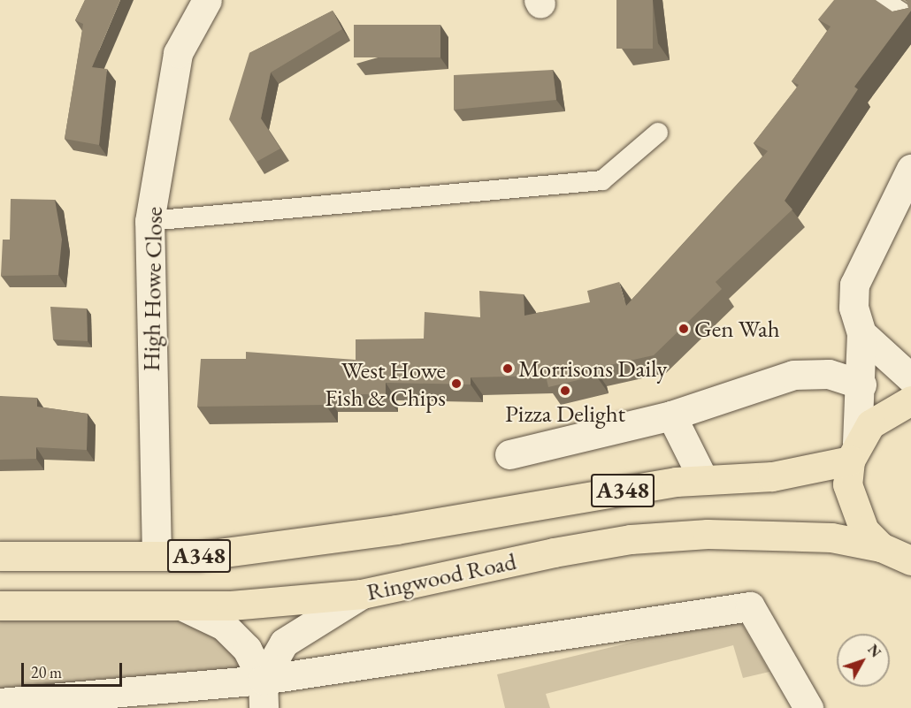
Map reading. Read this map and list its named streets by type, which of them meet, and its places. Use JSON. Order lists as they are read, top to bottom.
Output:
{
  "streets": {
    "highway": ["A348", "Ringwood Road"],
    "street": ["High Howe Close"]
  },
  "crossings": [
    ["High Howe Close", "A348"]
  ],
  "places": [
    "Gen Wah",
    "Morrisons Daily",
    "West Howe Fish & Chips",
    "Pizza Delight"
  ],
  "scale_bar": "20 m",
  "north": "top right"
}
